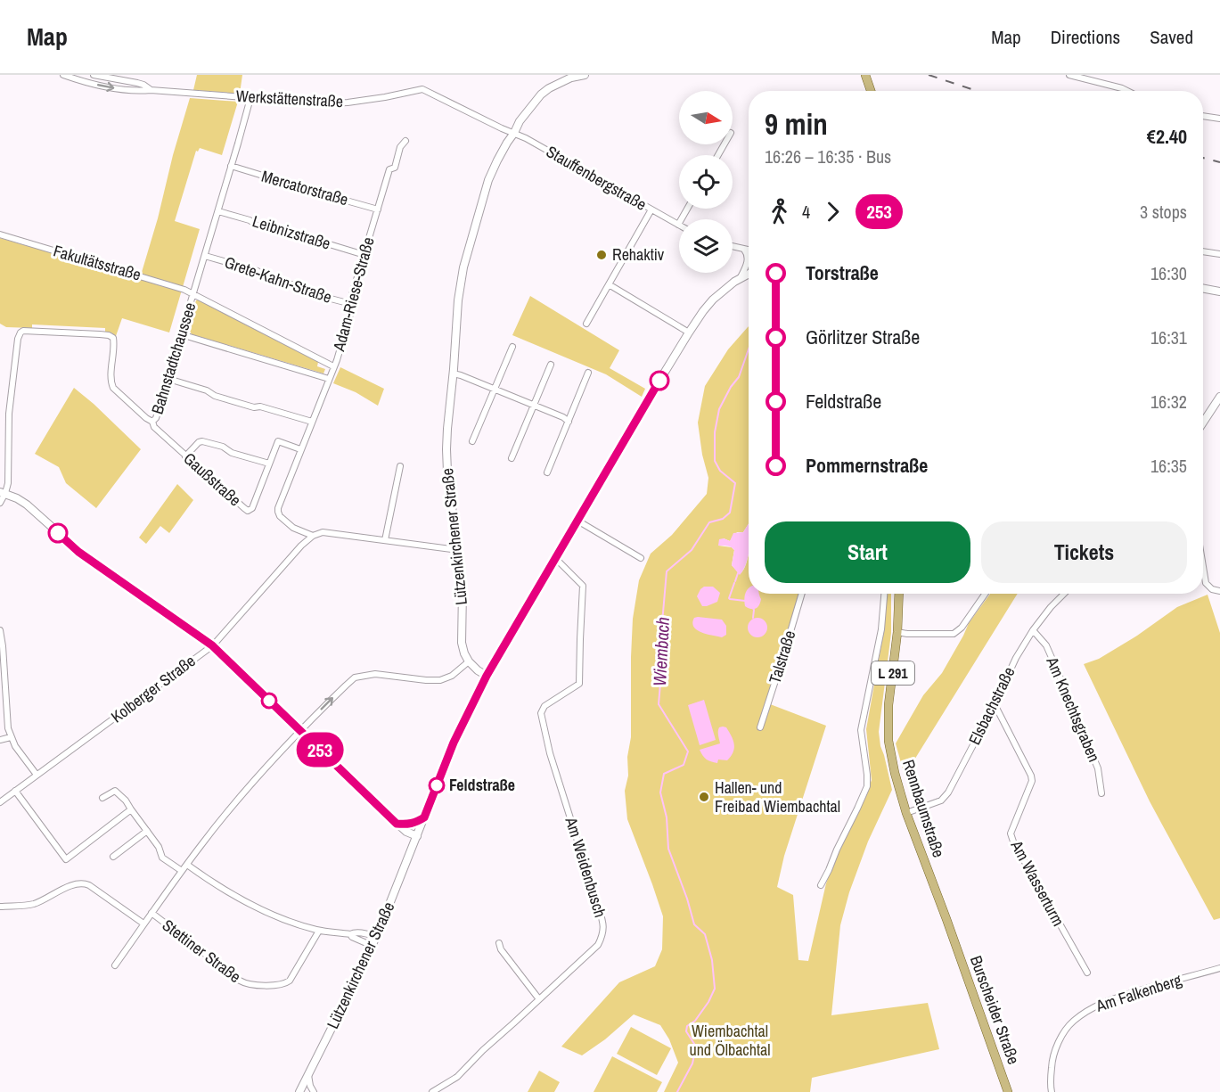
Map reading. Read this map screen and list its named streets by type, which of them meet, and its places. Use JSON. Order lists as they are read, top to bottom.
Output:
{
  "streets": {
    "main road": [
      "Lützenkirchener Straße",
      "L 291",
      "Rennbaumstraße",
      "Burscheider Straße"
    ],
    "street": [
      "Werkstättenstraße",
      "Stauffenbergstraße",
      "Mercatorstraße",
      "Leibnizstraße",
      "Fakultätsstraße",
      "Grete-Kahn-Straße",
      "Adam-Riese-Straße",
      "Bahnstadtchaussee",
      "Gaußstraße",
      "Talstraße",
      "Kolberger Straße",
      "Elsbachstraße",
      "Am Knechtsgraben",
      "Am Weidenbusch",
      "Am Wasserturm",
      "Stettiner Straße",
      "Am Falkenberg"
    ]
  },
  "crossings": [
    ["Werkstättenstraße", "Stauffenbergstraße"],
    ["Werkstättenstraße", "Bahnstadtchaussee"],
    ["Werkstättenstraße", "Lützenkirchener Straße"],
    ["Stauffenbergstraße", "Lützenkirchener Straße"],
    ["Mercatorstraße", "Adam-Riese-Straße"],
    ["Mercatorstraße", "Bahnstadtchaussee"],
    ["Leibnizstraße", "Adam-Riese-Straße"],
    ["Leibnizstraße", "Bahnstadtchaussee"],
    ["Fakultätsstraße", "Adam-Riese-Straße"],
    ["Fakultätsstraße", "Bahnstadtchaussee"],
    ["Grete-Kahn-Straße", "Adam-Riese-Straße"],
    ["Grete-Kahn-Straße", "Bahnstadtchaussee"],
    ["Adam-Riese-Straße", "Gaußstraße"],
    ["Bahnstadtchaussee", "Gaußstraße"],
    ["Lützenkirchener Straße", "Am Weidenbusch"],
    ["Elsbachstraße", "Am Knechtsgraben"],
    ["Elsbachstraße", "Rennbaumstraße"],
    ["Elsbachstraße", "Am Wasserturm"],
    ["Rennbaumstraße", "Burscheider Straße"]
  ],
  "water": ["Wiembach"],
  "parks": ["Wiembachtal und Ölbachtal"],
  "places": ["Rehaktiv", "Feldstraße", "Hallen- und Freibad Wiembachtal"],
  "lines": ["bus line 253"],
  "north": "right",
  "page": {
    "header": "Map",
    "nav": ["Map", "Directions", "Saved"],
    "on_map": "253",
    "heading": ["9 min", "16:26 – 16:35 · Bus", "€2.40"],
    "legs": ["4", "253", "3 stops"],
    "list": [
      {
        "name": "Torstraße",
        "value": "16:30"
      },
      {
        "name": "Görlitzer Straße",
        "value": "16:31"
      },
      {
        "name": "Feldstraße",
        "value": "16:32"
      },
      {
        "name": "Pommernstraße",
        "value": "16:35"
      }
    ],
    "buttons": ["Start", "Tickets"]
  }
}
